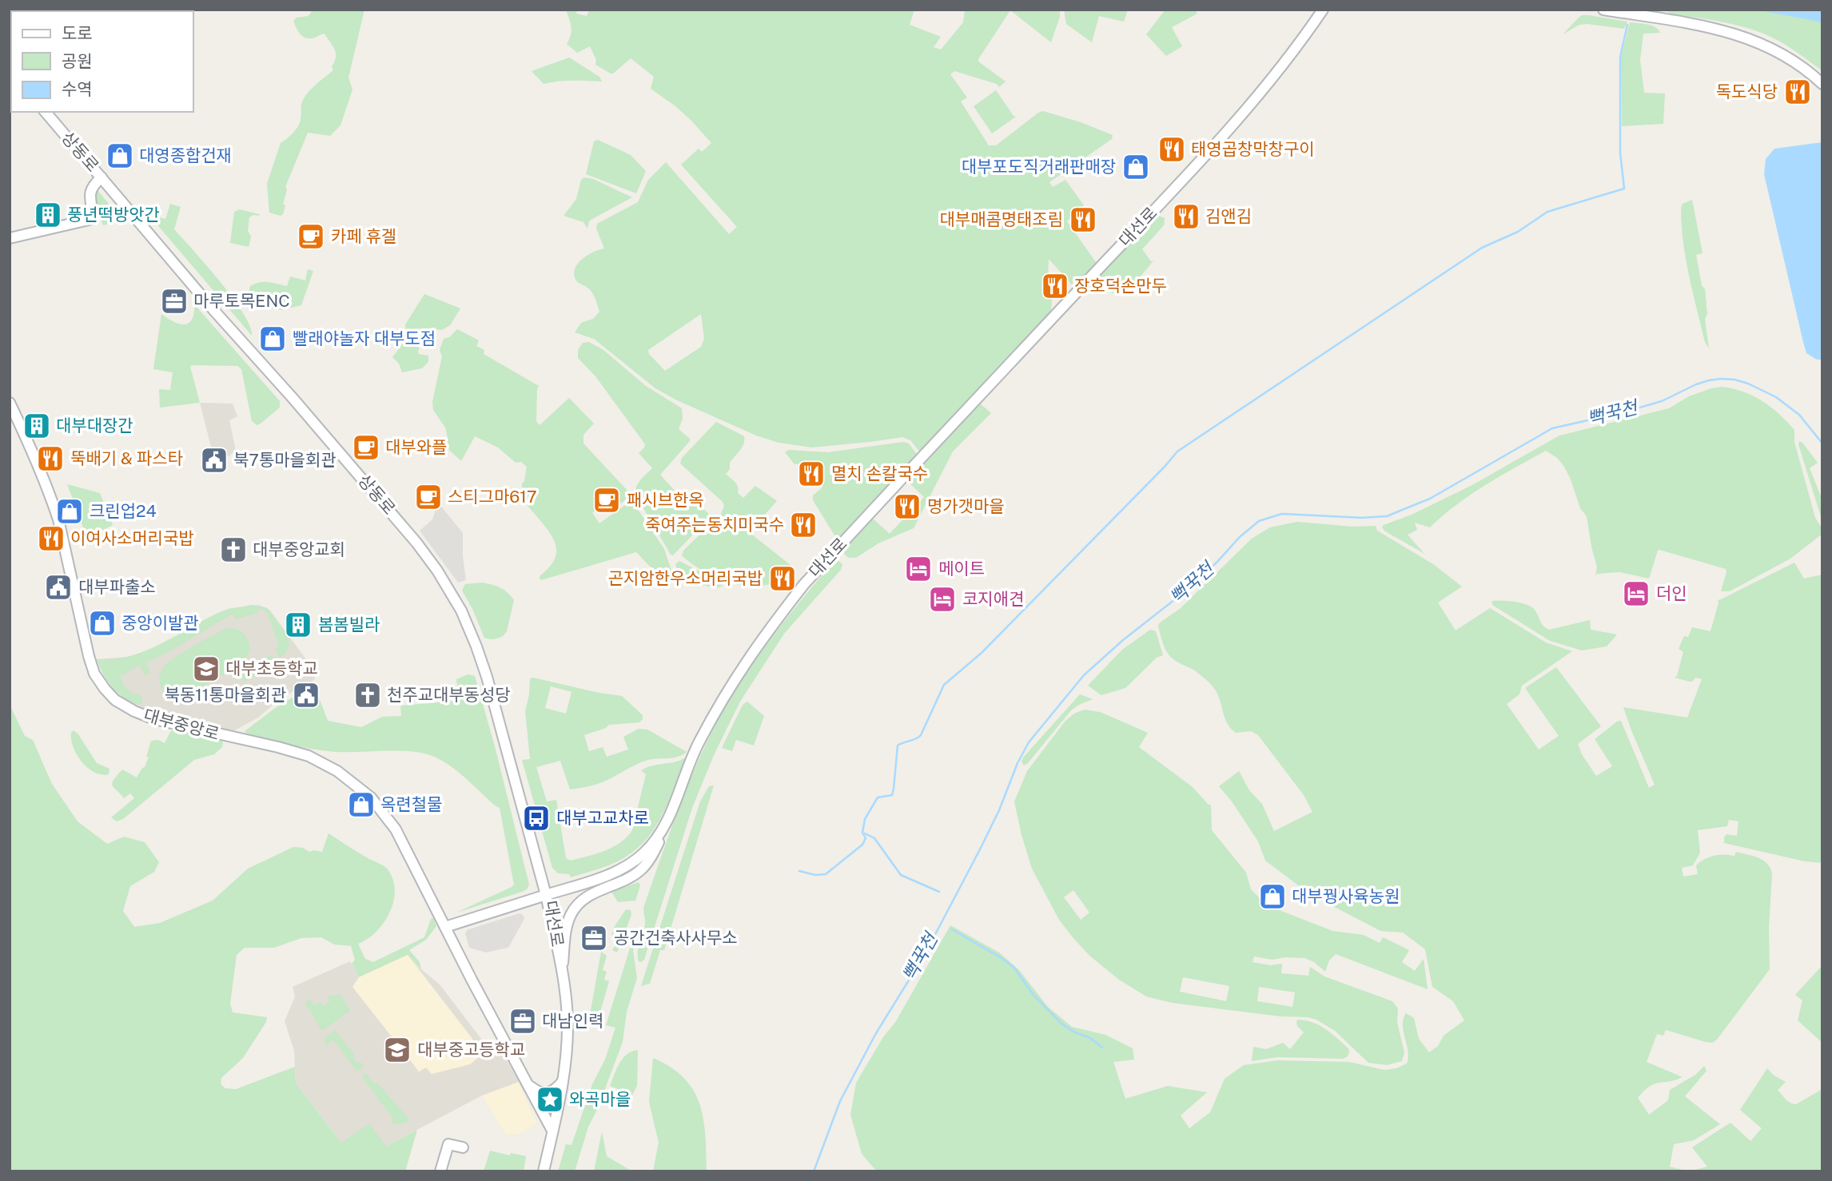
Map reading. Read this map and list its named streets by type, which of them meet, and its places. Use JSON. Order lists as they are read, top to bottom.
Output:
{
  "streets": {
    "street": ["상동로", "대선로", "대부중앙로"]
  },
  "crossings": [
    ["상동로", "대선로"],
    ["대선로", "대부중앙로"]
  ],
  "water": ["뻑꾹천"],
  "places": {
    "restaurant": [
      "독도식당",
      "태영곱창막창구이",
      "김앤김",
      "대부매콤명태조림",
      "장호덕손만두",
      "뚝배기 & 파스타",
      "멸치 손칼국수",
      "명가갯마을",
      "죽여주는동치미국수",
      "이여사소머리국밥",
      "곤지암한우소머리국밥"
    ],
    "shop": [
      "대영종합건재",
      "대부포도직거래판매장",
      "빨래야놀자 대부도점",
      "크린업24",
      "중앙이발관",
      "옥련철물",
      "대부꿩사육농원"
    ],
    "building": ["풍년떡방앗간", "대부대장간", "봄봄빌라"],
    "cafe": [
      "카페 휴겔",
      "대부와플",
      "스티그마617",
      "패시브한옥"
    ],
    "office": ["마루토목ENC", "공간건축사사무소", "대남인력"],
    "public building": ["북7통마을회관", "대부파출소", "북동11통마을회관"],
    "church": ["대부중앙교회", "천주교대부동성당"],
    "hotel": ["메이트", "더인", "코지애견"],
    "school or university": ["대부초등학교", "대부중고등학교"],
    "bus stop": ["대부고교차로"],
    "place": ["와곡마을"]
  },
  "legend": ["도로", "공원", "수역"]
}
